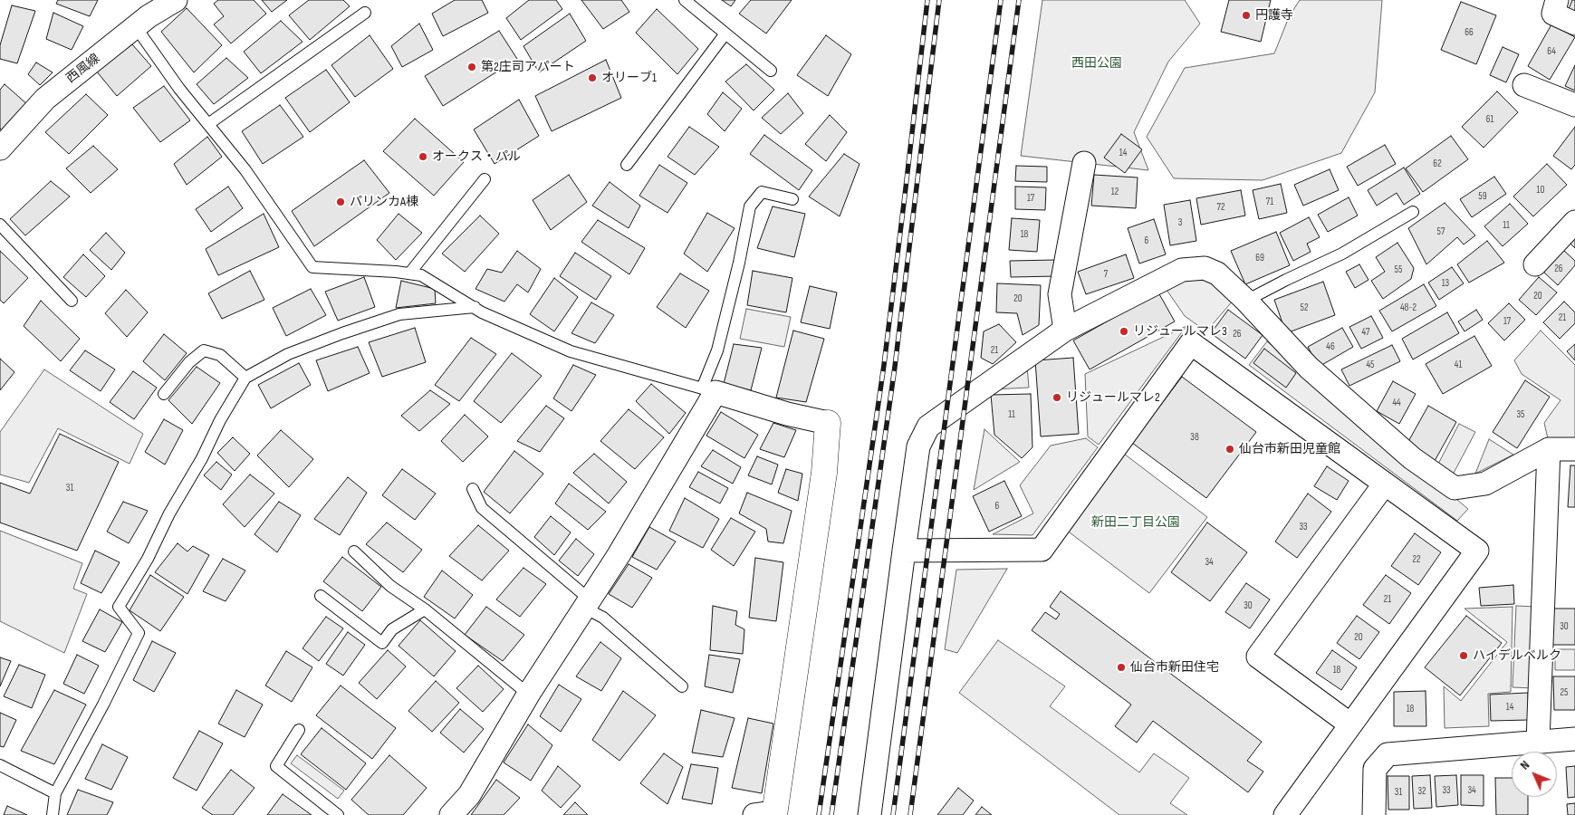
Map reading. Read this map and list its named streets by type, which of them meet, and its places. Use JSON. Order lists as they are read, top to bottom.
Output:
{
  "streets": {
    "street": ["西風線"]
  },
  "parks": ["西田公園", "新田二丁目公園"],
  "places": [
    "円護寺",
    "第2庄司アパート",
    "オリーブ1",
    "オークス・パル",
    "パリンカA棟",
    "リジュールマレ3",
    "リジュールマレ2",
    "仙台市新田児童館",
    "ハイデルベルク",
    "仙台市新田住宅"
  ],
  "house_numbers": [
    "66",
    "64",
    "61",
    "14",
    "62",
    "10",
    "12",
    "59",
    "17",
    "71",
    "72",
    "3",
    "11",
    "57",
    "18",
    "6",
    "69",
    "26",
    "55",
    "7",
    "13",
    "20",
    "20",
    "52",
    "48-2",
    "21",
    "17",
    "47",
    "26",
    "46",
    "21",
    "45",
    "41",
    "44",
    "11",
    "35",
    "38",
    "31",
    "6",
    "33",
    "22",
    "34",
    "21",
    "30",
    "30",
    "20",
    "18",
    "25",
    "14",
    "18",
    "33",
    "34",
    "32",
    "31"
  ],
  "north": "top left"
}
